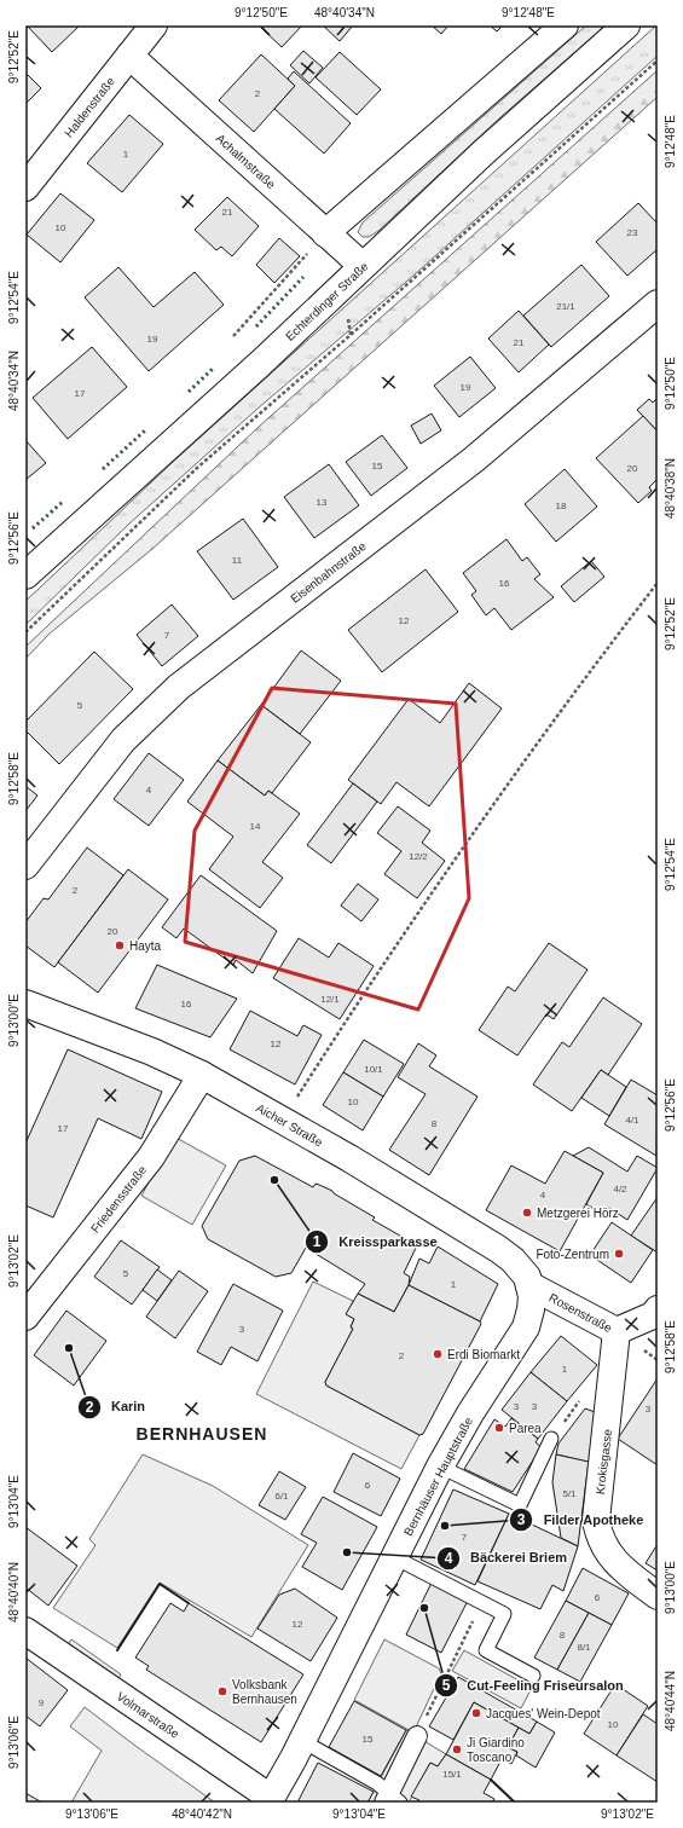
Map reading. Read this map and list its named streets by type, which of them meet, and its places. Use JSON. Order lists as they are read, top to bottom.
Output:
{
  "streets": {
    "street": [
      "Haldenstraße",
      "Achalmstraße",
      "Echterdinger Straße",
      "Eisenbahnstraße",
      "Aicher Straße",
      "Friedensstraße",
      "Rosenstraße",
      "Krokisgasse",
      "Bernhäuser Hauptstraße",
      "Volmarstraße"
    ]
  },
  "crossings": [
    ["Haldenstraße", "Achalmstraße"],
    ["Achalmstraße", "Echterdinger Straße"],
    ["Aicher Straße", "Friedensstraße"],
    ["Aicher Straße", "Rosenstraße"],
    ["Aicher Straße", "Bernhäuser Hauptstraße"],
    ["Rosenstraße", "Krokisgasse"],
    ["Rosenstraße", "Bernhäuser Hauptstraße"],
    ["Bernhäuser Hauptstraße", "Volmarstraße"]
  ],
  "districts": ["BERNHAUSEN"],
  "places": [
    "Hayta",
    "Kreissparkasse",
    "Metzgerei Hörz",
    "Foto-Zentrum",
    "Karin",
    "Erdi Biomarkt",
    "Parea",
    "Filder Apotheke",
    "Bäckerei Briem",
    "Cut-Feeling Friseursalon",
    "Volksbank Bernhausen",
    "Jacques' Wein-Depot",
    "Ji Giardino Toscano"
  ],
  "house_numbers": [
    "2",
    "1",
    "21",
    "10",
    "23",
    "21/1",
    "19",
    "21",
    "19",
    "17",
    "15",
    "20",
    "13",
    "18",
    "11",
    "16",
    "12",
    "7",
    "5",
    "4",
    "14",
    "12/2",
    "2",
    "20",
    "12/1",
    "16",
    "12",
    "10/1",
    "10",
    "4/1",
    "8",
    "17",
    "4/2",
    "4",
    "5",
    "1",
    "3",
    "2",
    "1",
    "3",
    "3",
    "3",
    "6",
    "5/1",
    "6/1",
    "7",
    "6",
    "12",
    "8",
    "8/1",
    "9",
    "10",
    "15",
    "15/1"
  ],
  "coordinates": [
    "9°12'50\"E",
    "48°40'34\"N",
    "9°12'48\"E",
    "9°12'52\"E",
    "9°12'54\"E",
    "48°40'38\"N",
    "9°12'56\"E",
    "9°12'58\"E",
    "9°13'00\"E",
    "9°13'02\"E",
    "9°13'04\"E",
    "48°40'40\"N",
    "48°40'44\"N",
    "9°13'06\"E",
    "48°40'42\"N"
  ]
}
